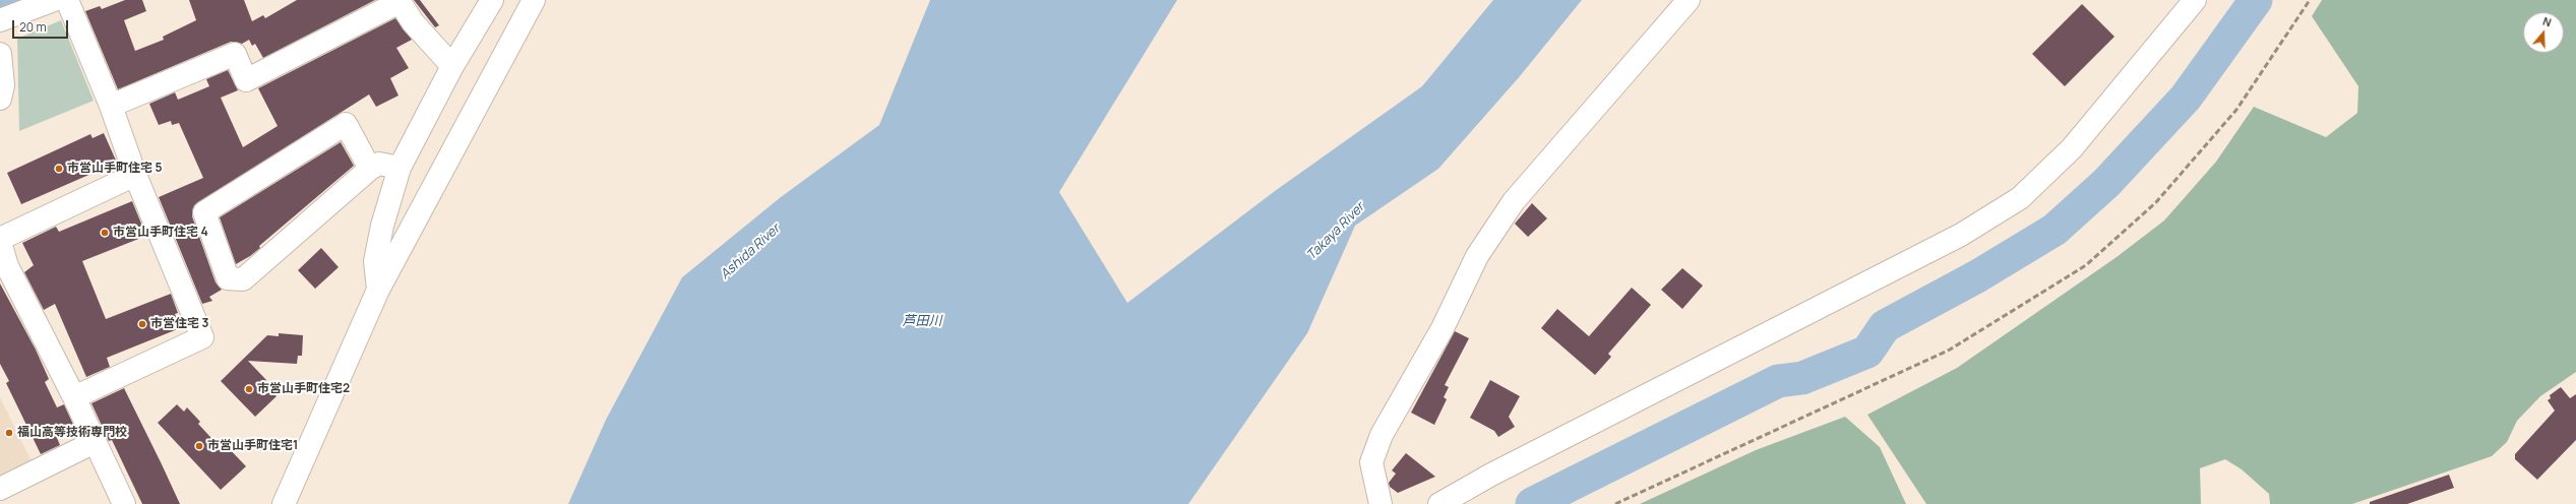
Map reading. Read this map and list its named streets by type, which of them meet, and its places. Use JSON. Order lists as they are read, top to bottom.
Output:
{
  "water": ["Takaya River", "Ashida River", "芦田川"],
  "places": [
    "市営山手町住宅 5",
    "市営山手町住宅 4",
    "市営住宅 3",
    "市営山手町住宅2",
    "福山高等技術専門校",
    "市営山手町住宅1"
  ],
  "scale_bar": "20 m",
  "north": "top"
}
